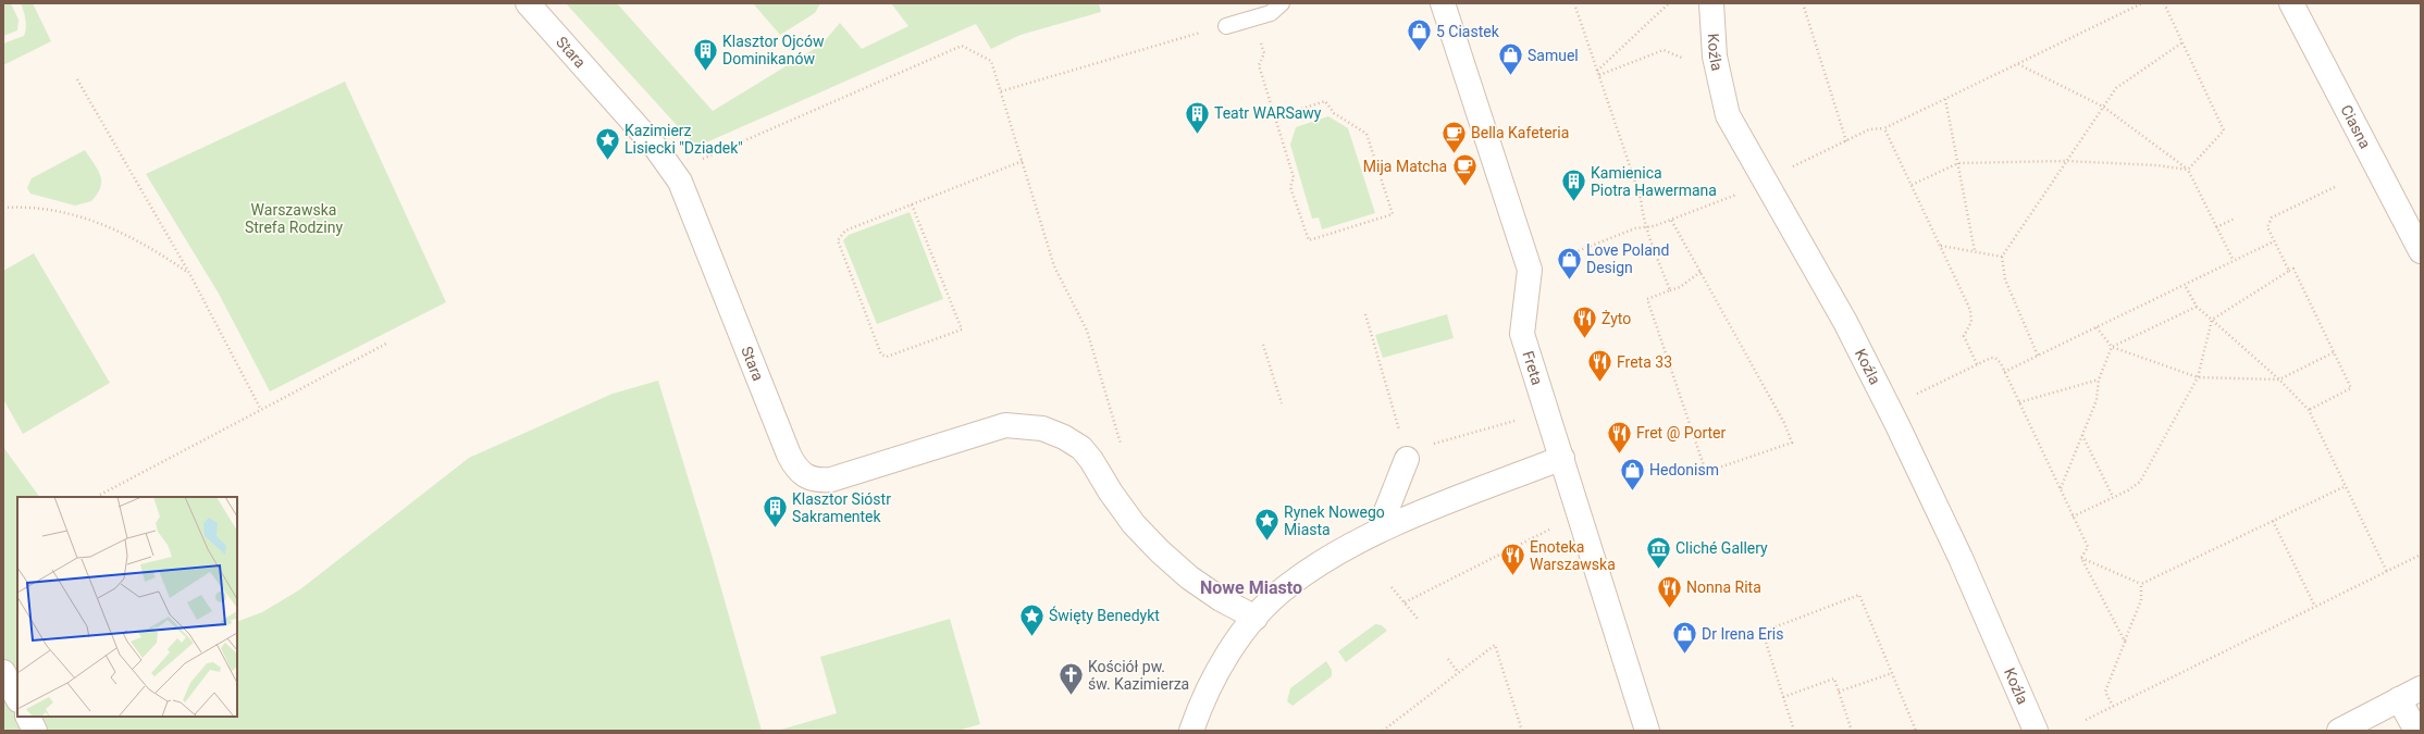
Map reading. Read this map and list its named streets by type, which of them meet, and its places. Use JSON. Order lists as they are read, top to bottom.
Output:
{
  "streets": {
    "street": [
      "Stara",
      "Koźla",
      "Ciasna",
      "Freta"
    ]
  },
  "districts": ["Nowe Miasto"],
  "parks": ["Warszawska Strefa Rodziny"],
  "places": {
    "shop": [
      "5 Ciastek",
      "Samuel",
      "Love Poland Design",
      "Hedonism",
      "Dr Irena Eris"
    ],
    "building": [
      "Klasztor Ojców Dominikanów",
      "Teatr WARSawy",
      "Kamienica Piotra Hawermana",
      "Klasztor Sióstr Sakramentek"
    ],
    "cafe": ["Bella Kafeteria", "Mija Matcha"],
    "place": ["Kazimierz Lisiecki \"Dziadek\"", "Rynek Nowego Miasta", "Święty Benedykt"],
    "restaurant": [
      "Żyto",
      "Freta 33",
      "Fret @ Porter",
      "Enoteka Warszawska",
      "Nonna Rita"
    ],
    "museum": ["Cliché Gallery"],
    "church": ["Kościół pw. św. Kazimierza"]
  }
}
